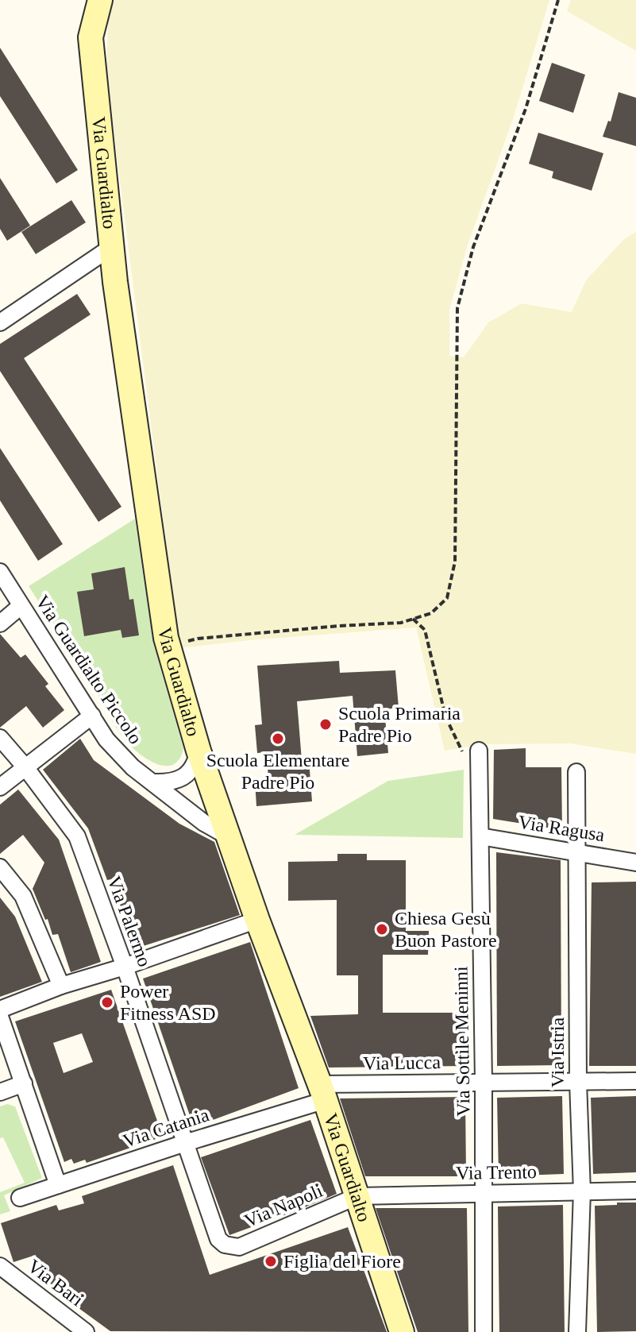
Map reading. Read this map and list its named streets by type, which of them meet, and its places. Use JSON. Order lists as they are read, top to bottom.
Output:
{
  "streets": {
    "street": [
      "Via Guardialto",
      "Via Guardialto Piccolo",
      "Via Ragusa",
      "Via Palermo",
      "Via Sottile Meninni",
      "Via Istria",
      "Via Lucca",
      "Via Catania",
      "Via Trento",
      "Via Napoli",
      "Via Bari"
    ]
  },
  "crossings": [
    ["Via Guardialto", "Via Guardialto Piccolo"],
    ["Via Guardialto", "Via Lucca"],
    ["Via Guardialto", "Via Catania"],
    ["Via Guardialto", "Via Trento"],
    ["Via Guardialto", "Via Napoli"],
    ["Via Ragusa", "Via Sottile Meninni"],
    ["Via Ragusa", "Via Istria"],
    ["Via Palermo", "Via Catania"],
    ["Via Palermo", "Via Napoli"],
    ["Via Sottile Meninni", "Via Lucca"],
    ["Via Sottile Meninni", "Via Trento"],
    ["Via Istria", "Via Lucca"],
    ["Via Istria", "Via Trento"],
    ["Via Lucca", "Via Catania"],
    ["Via Trento", "Via Napoli"]
  ],
  "places": [
    "Scuola Primaria Padre Pio",
    "Scuola Elementare Padre Pio",
    "Chiesa Gesù Buon Pastore",
    "Power Fitness ASD",
    "Figlia del Fiore"
  ]
}
